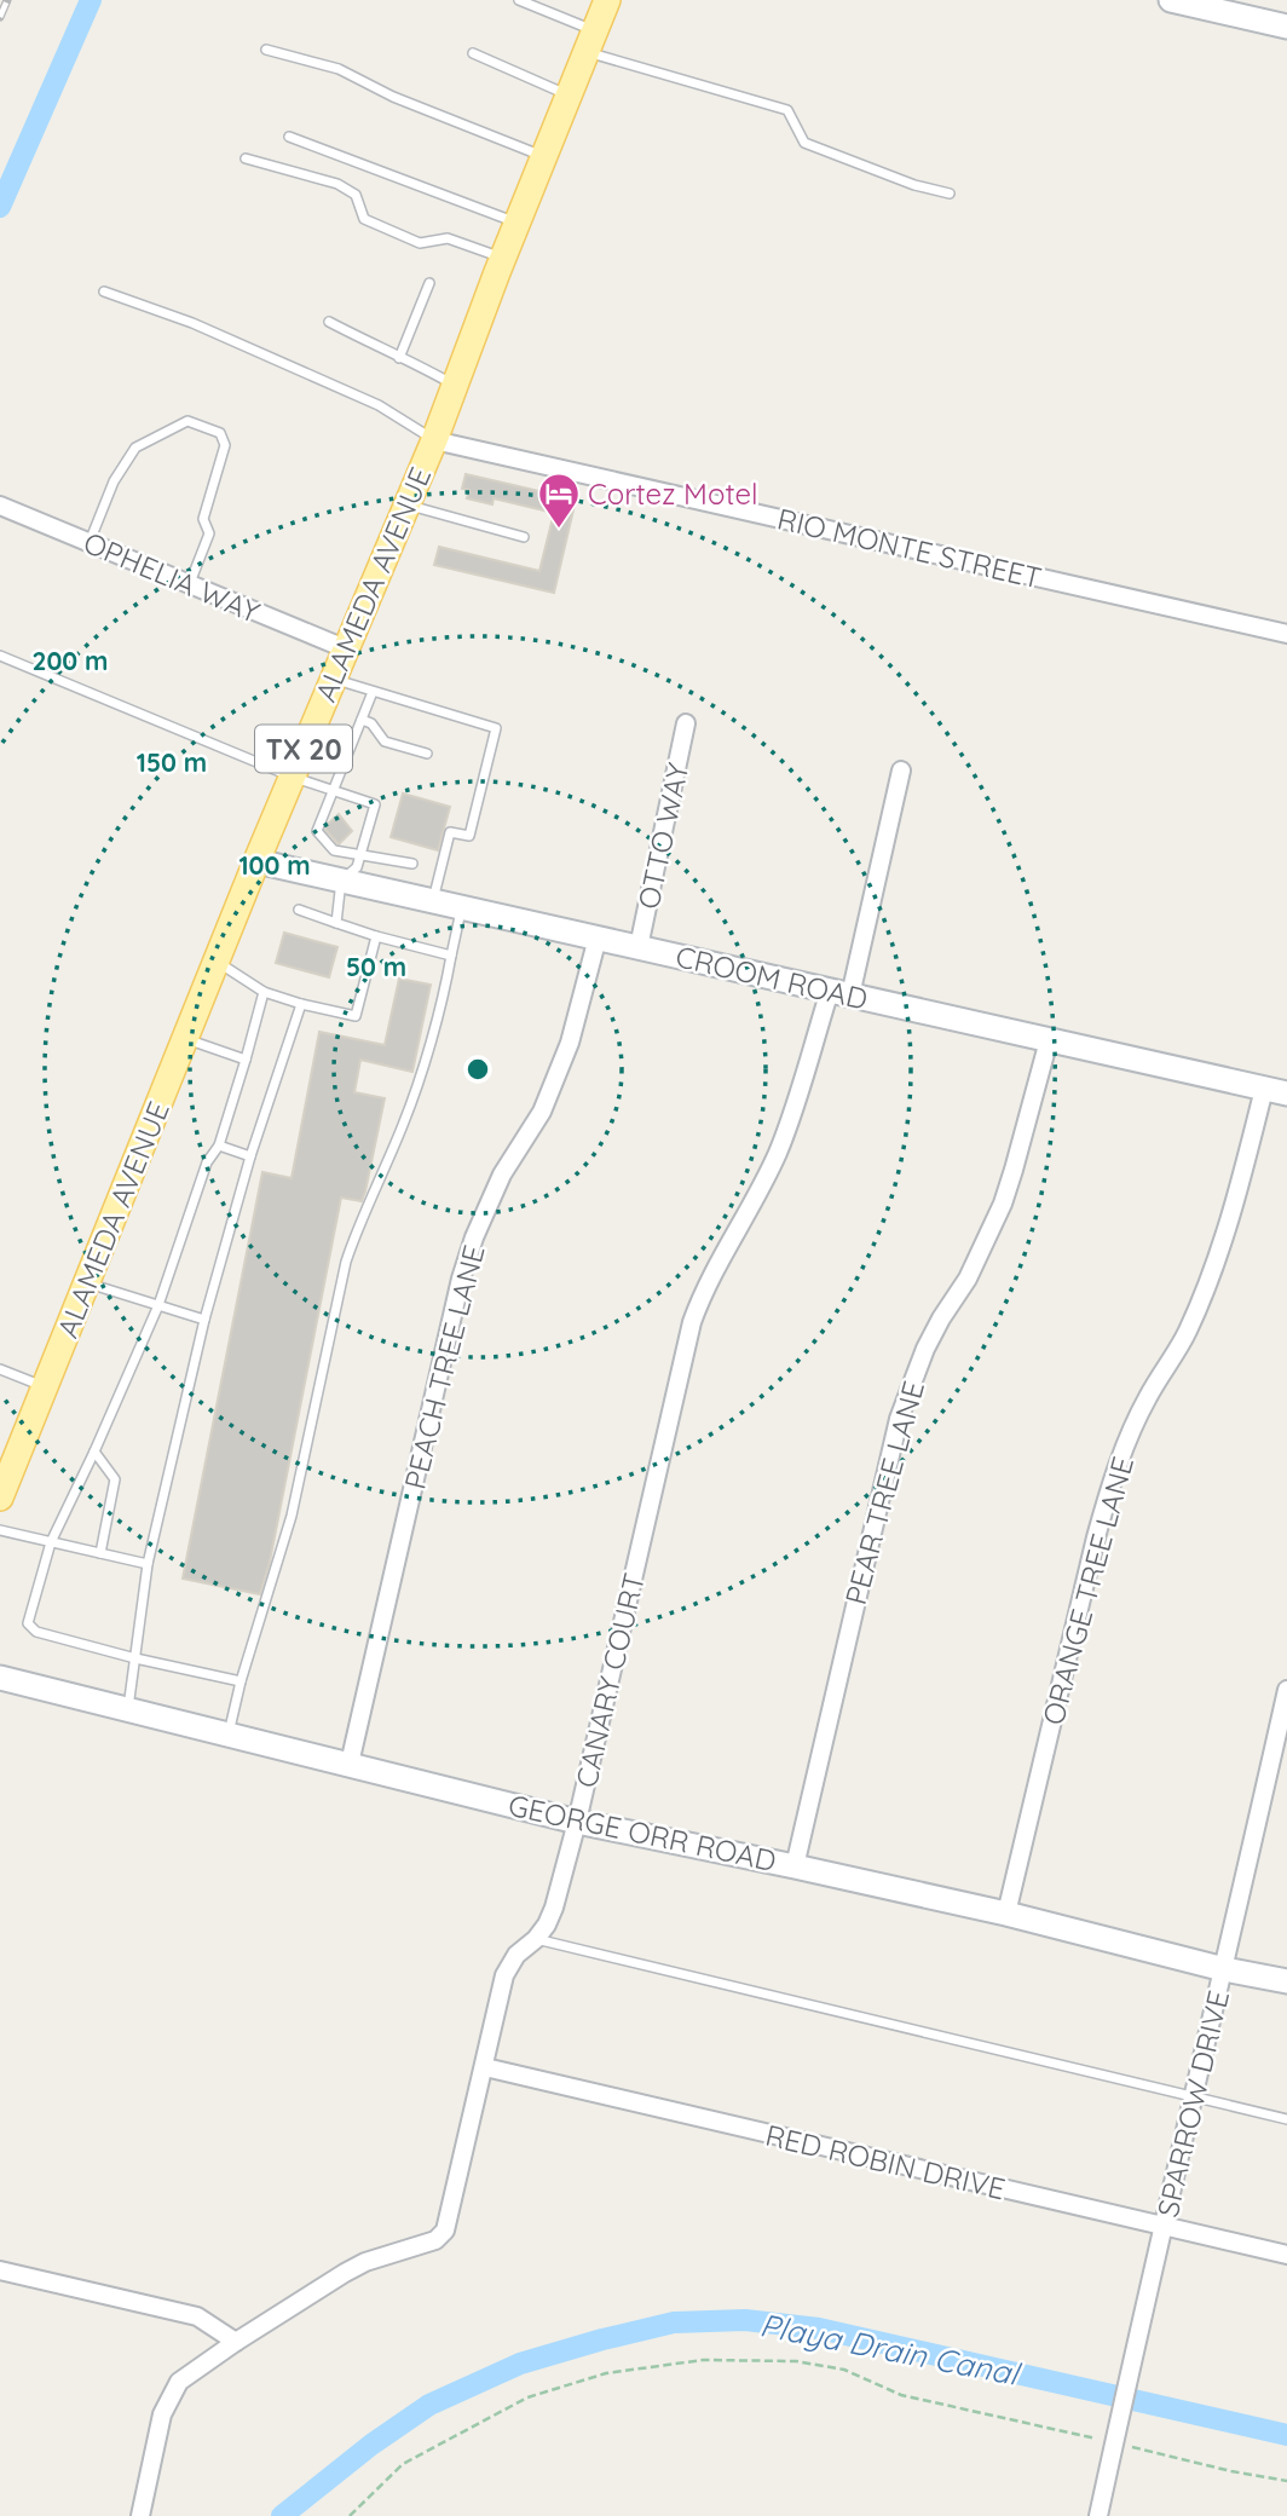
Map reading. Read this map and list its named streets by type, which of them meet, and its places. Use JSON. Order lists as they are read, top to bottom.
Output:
{
  "streets": {
    "main road": ["ALAMEDA AVENUE", "TX 20"],
    "street": [
      "RIO MONTE STREET",
      "OPHELIA WAY",
      "OTTO WAY",
      "CROOM ROAD",
      "PEACH TREE LANE",
      "PEAR TREE LANE",
      "ORANGE TREE LANE",
      "CANARY COURT",
      "GEORGE ORR ROAD",
      "SPARROW DRIVE",
      "RED ROBIN DRIVE"
    ]
  },
  "crossings": [
    ["RIO MONTE STREET", "ALAMEDA AVENUE"],
    ["OPHELIA WAY", "ALAMEDA AVENUE"],
    ["ALAMEDA AVENUE", "CROOM ROAD"],
    ["OTTO WAY", "CROOM ROAD"],
    ["CROOM ROAD", "PEACH TREE LANE"],
    ["CROOM ROAD", "PEAR TREE LANE"],
    ["CROOM ROAD", "ORANGE TREE LANE"],
    ["CROOM ROAD", "CANARY COURT"],
    ["PEACH TREE LANE", "GEORGE ORR ROAD"],
    ["PEAR TREE LANE", "GEORGE ORR ROAD"],
    ["ORANGE TREE LANE", "GEORGE ORR ROAD"],
    ["CANARY COURT", "GEORGE ORR ROAD"],
    ["CANARY COURT", "RED ROBIN DRIVE"],
    ["GEORGE ORR ROAD", "SPARROW DRIVE"],
    ["SPARROW DRIVE", "RED ROBIN DRIVE"]
  ],
  "water": ["Playa Drain Canal"],
  "places": {
    "hotel": ["Cortez Motel"]
  },
  "rings": [
    "200 m",
    "150 m",
    "100 m",
    "50 m"
  ]
}
